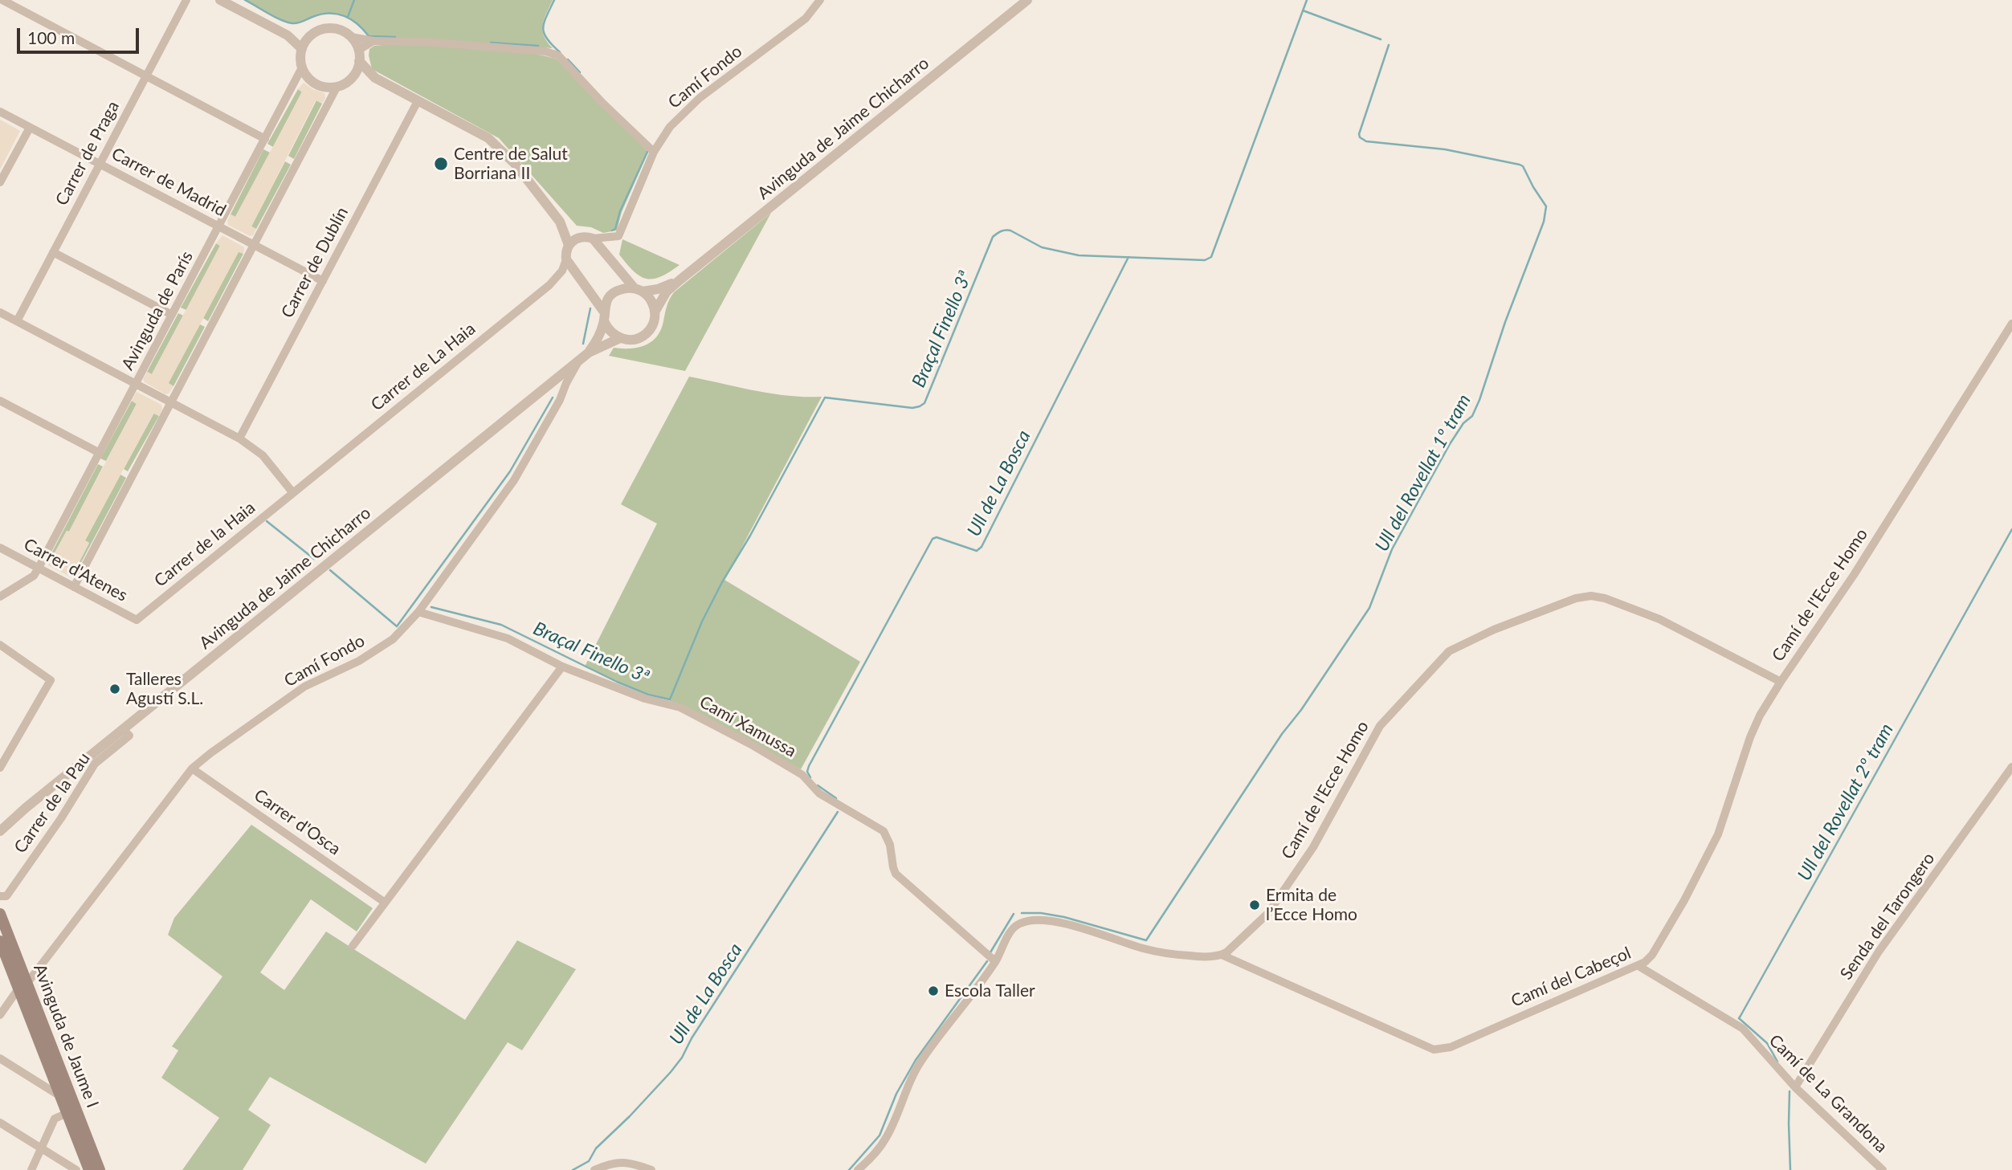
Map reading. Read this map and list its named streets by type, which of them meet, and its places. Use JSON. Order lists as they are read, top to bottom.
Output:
{
  "streets": {
    "main road": ["Avinguda de Jaume I"],
    "street": [
      "Camí Fondo",
      "Avinguda de Jaime Chicharro",
      "Carrer de Praga",
      "Carrer de Madrid",
      "Carrer de Dublín",
      "Avinguda de París",
      "Carrer de La Haia",
      "Carrer de la Haia",
      "Carrer d'Atenes",
      "Camí de l'Ecce Homo",
      "Camí Xamussa",
      "Carrer de la Pau",
      "Carrer d'Osca",
      "Senda del Tarongero",
      "Camí del Cabeçol",
      "Camí de La Grandona"
    ]
  },
  "crossings": [
    ["Camí Fondo", "Avinguda de Jaime Chicharro"],
    ["Camí Fondo", "Camí Xamussa"],
    ["Camí Fondo", "Carrer d'Osca"],
    ["Camí Fondo", "Avinguda de Jaume I"],
    ["Avinguda de Jaime Chicharro", "Carrer de la Pau"],
    ["Carrer de Praga", "Carrer de Madrid"],
    ["Carrer de Madrid", "Carrer de Dublín"],
    ["Carrer de Madrid", "Avinguda de París"],
    ["Avinguda de París", "Carrer d'Atenes"],
    ["Carrer de La Haia", "Carrer de la Haia"],
    ["Carrer de la Haia", "Carrer d'Atenes"],
    ["Camí de l'Ecce Homo", "Camí del Cabeçol"],
    ["Senda del Tarongero", "Camí de La Grandona"],
    ["Camí del Cabeçol", "Camí de La Grandona"]
  ],
  "water": [
    "Braçal Finello 3ª",
    "Ull del Rovellat 1º tram",
    "Ull de La Bosca",
    "Ull del Rovellat 2º tram"
  ],
  "places": [
    "Centre de Salut Borriana II",
    "Talleres Agustí S.L.",
    "Ermita de l’Ecce Homo",
    "Escola Taller"
  ],
  "scale_bar": "100 m"
}
